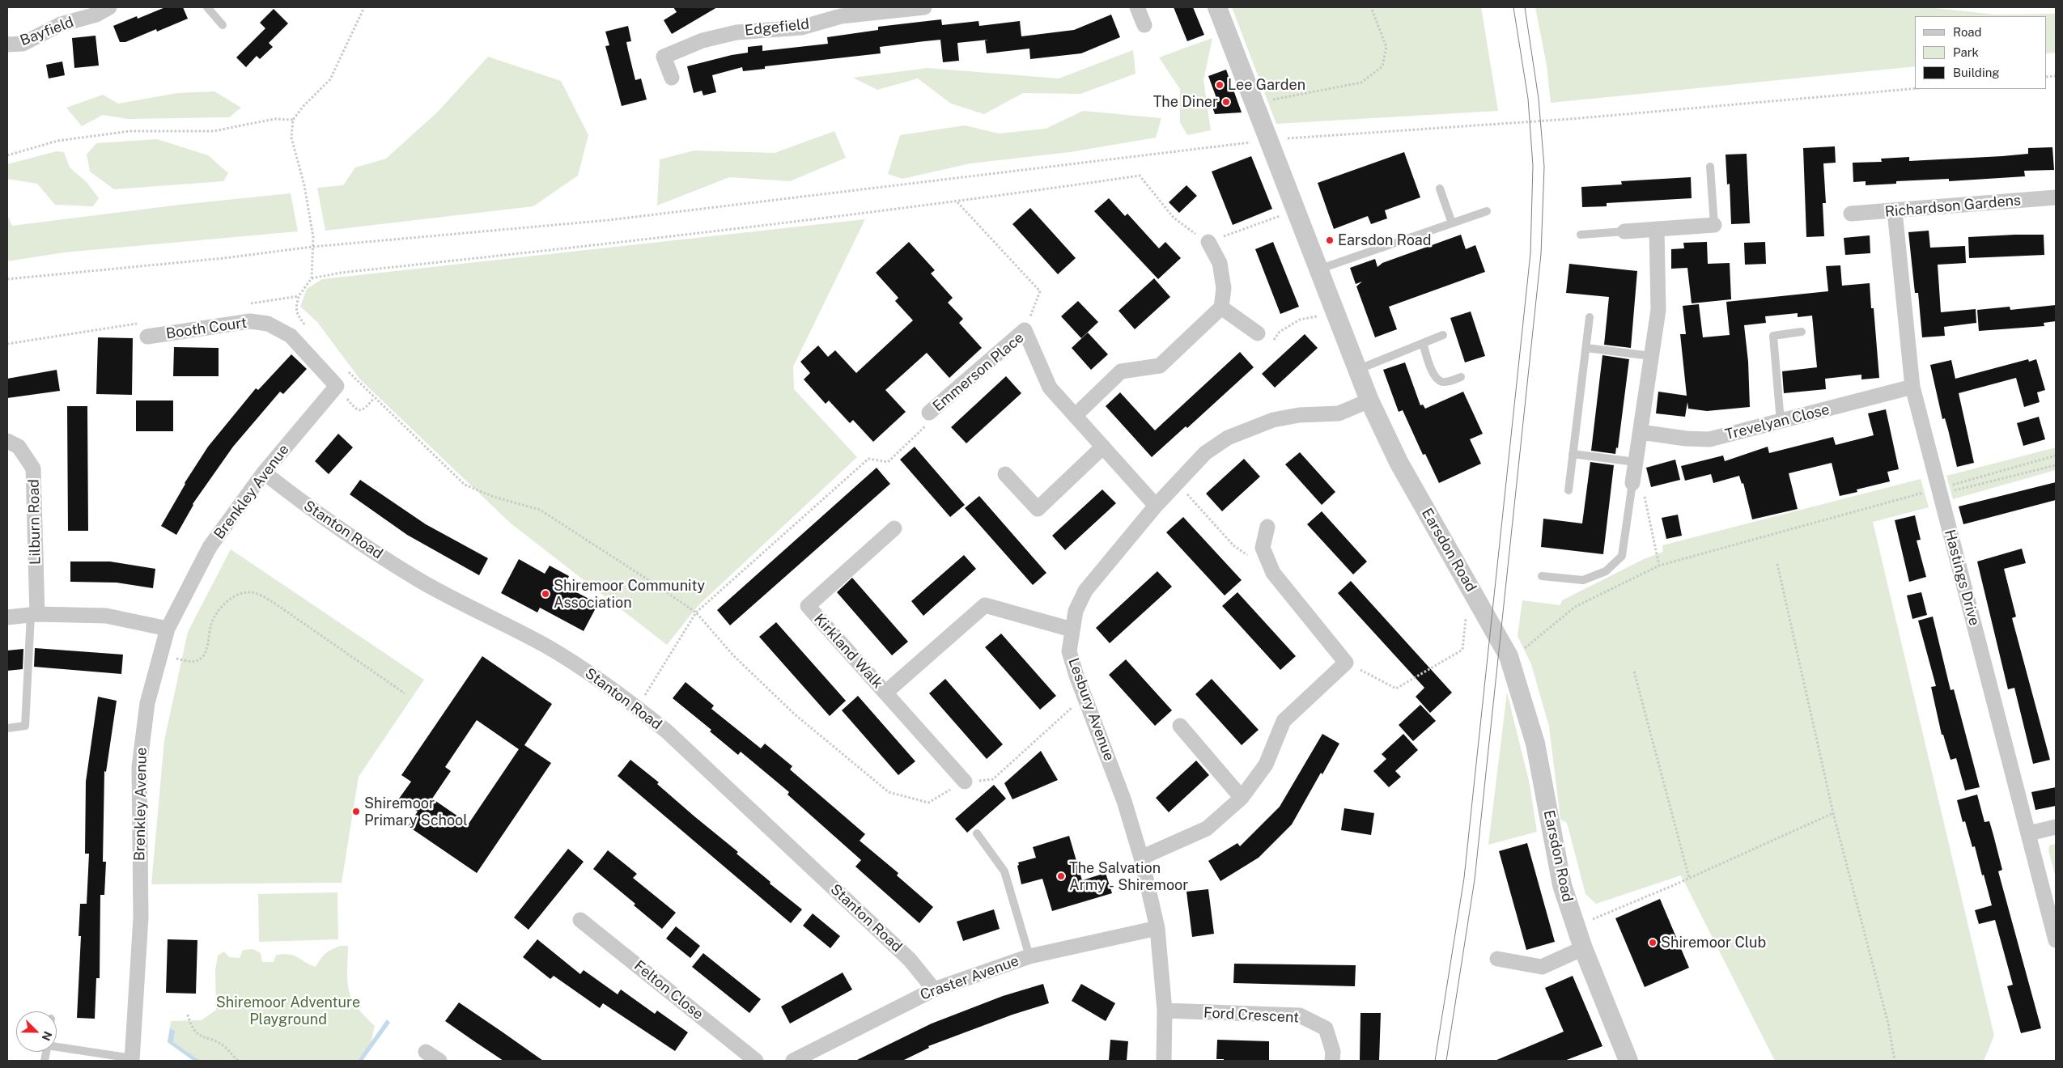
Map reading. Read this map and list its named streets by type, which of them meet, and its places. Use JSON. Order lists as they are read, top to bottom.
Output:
{
  "streets": {
    "street": [
      "Edgefield",
      "Bayfield",
      "Richardson Gardens",
      "Booth Court",
      "Emmerson Place",
      "Trevelyan Close",
      "Brenkley Avenue",
      "Lilburn Road",
      "Stanton Road",
      "Earsdon Road",
      "Hastings Drive",
      "Kirkland Walk",
      "Lesbury Avenue",
      "Craster Avenue",
      "Felton Close",
      "Ford Crescent"
    ]
  },
  "crossings": [
    ["Richardson Gardens", "Hastings Drive"],
    ["Booth Court", "Brenkley Avenue"],
    ["Emmerson Place", "Lesbury Avenue"],
    ["Trevelyan Close", "Hastings Drive"],
    ["Brenkley Avenue", "Stanton Road"],
    ["Stanton Road", "Craster Avenue"],
    ["Earsdon Road", "Lesbury Avenue"],
    ["Kirkland Walk", "Lesbury Avenue"],
    ["Lesbury Avenue", "Craster Avenue"],
    ["Lesbury Avenue", "Ford Crescent"]
  ],
  "parks": ["Shiremoor Adventure Playground"],
  "places": [
    "Lee Garden",
    "The Diner",
    "Earsdon Road",
    "Shiremoor Community Association",
    "Shiremoor Primary School",
    "The Salvation Army - Shiremoor",
    "Shiremoor Club"
  ],
  "legend": ["Road", "Park", "Building"],
  "north": "bottom right"
}
